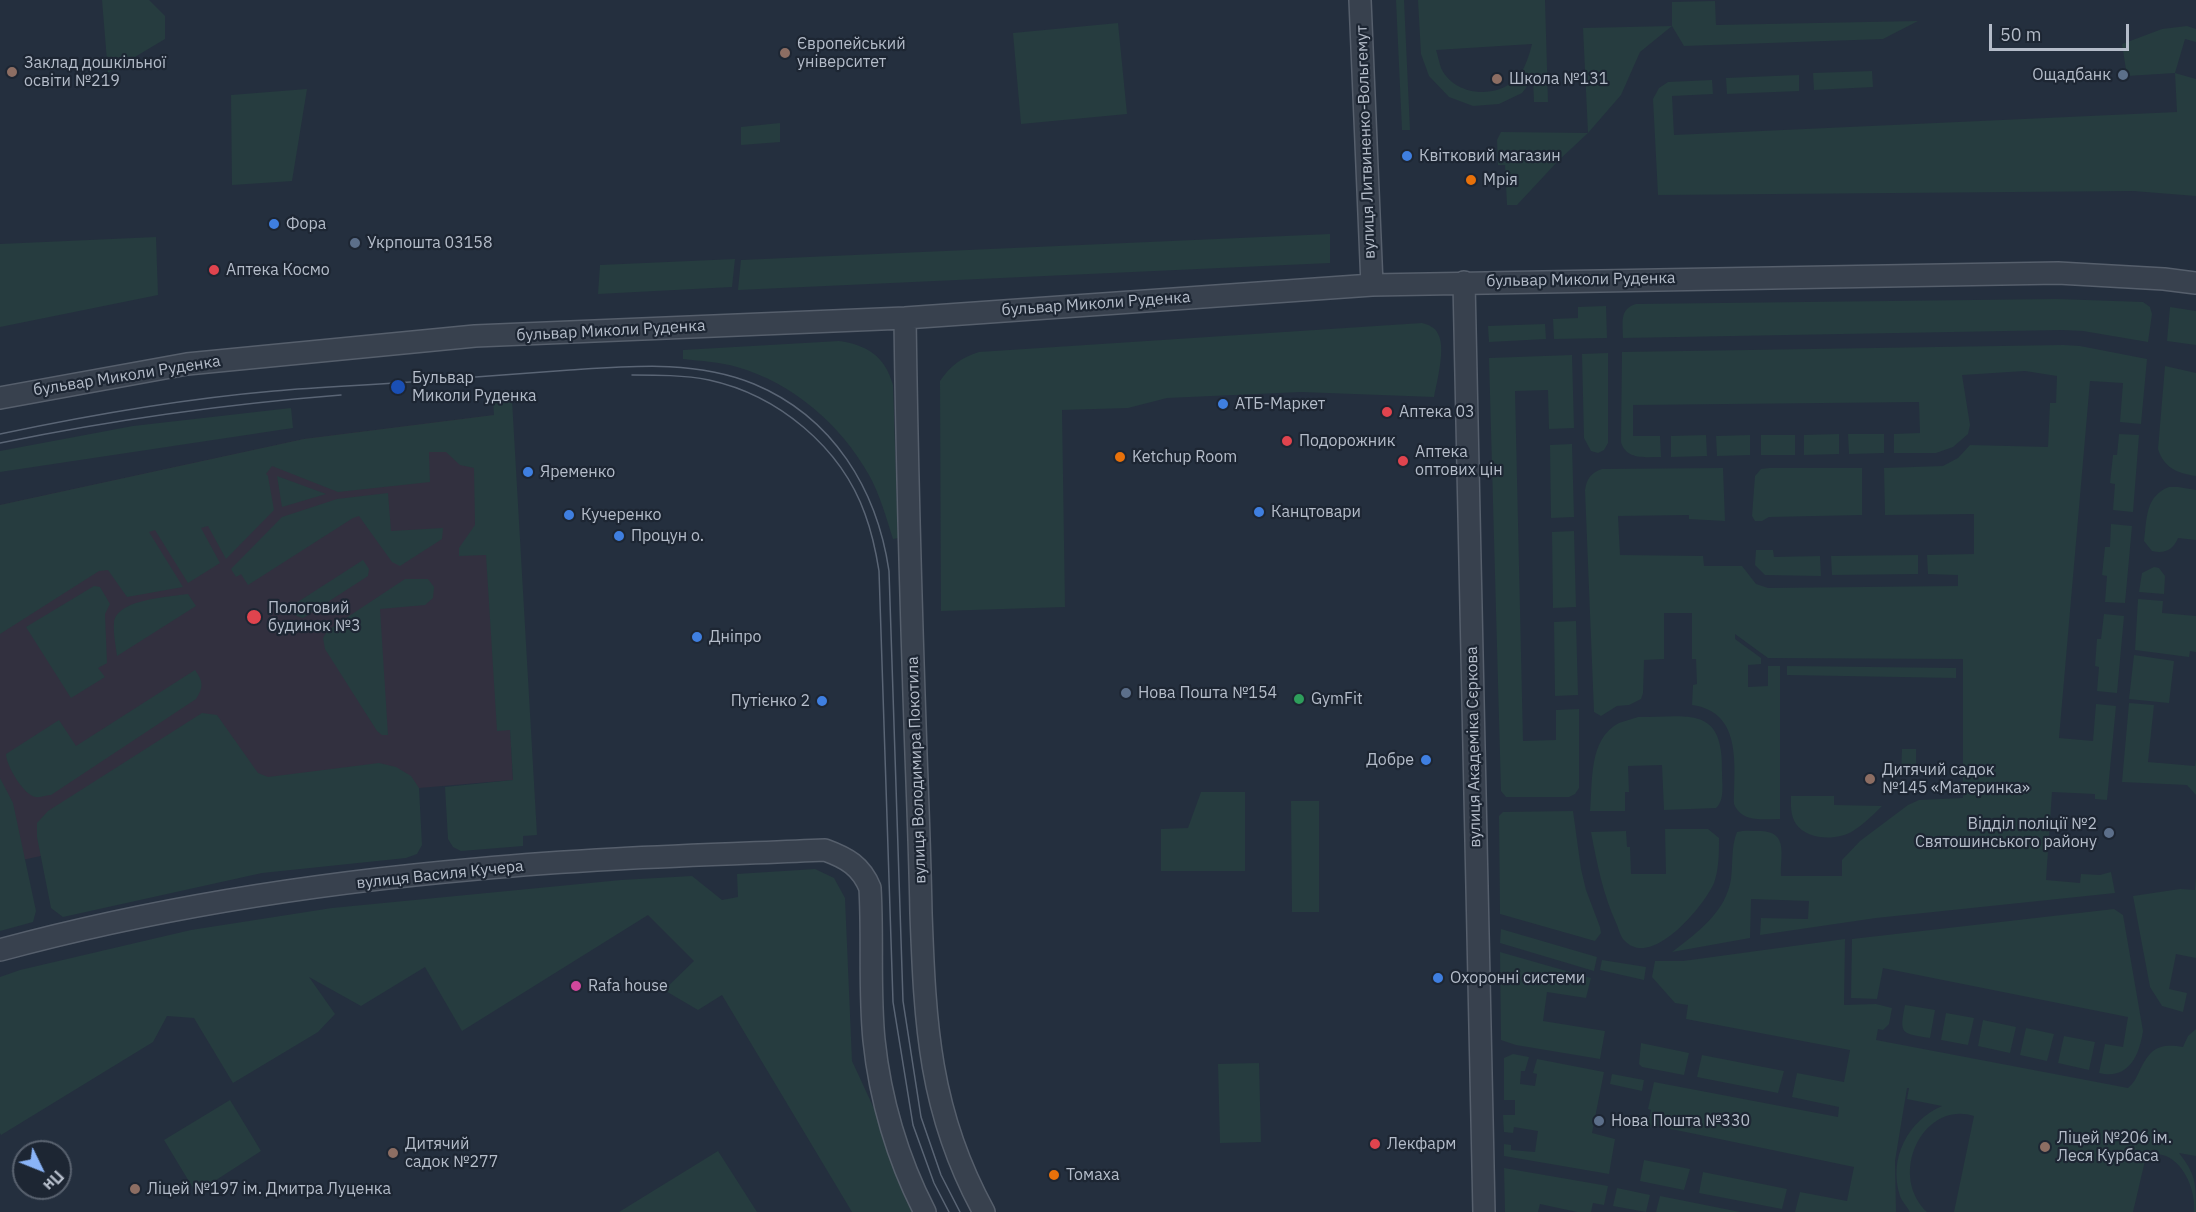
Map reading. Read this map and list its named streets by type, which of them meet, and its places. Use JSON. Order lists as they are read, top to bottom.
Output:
{
  "streets": {
    "street": [
      "вулиця Литвиненко-Вольгемут",
      "бульвар Миколи Руденка",
      "вулиця Академіка Сєркова",
      "вулиця Володимира Покотила",
      "вулиця Василя Кучера"
    ]
  },
  "crossings": [
    ["вулиця Литвиненко-Вольгемут", "бульвар Миколи Руденка"],
    ["бульвар Миколи Руденка", "вулиця Академіка Сєркова"],
    ["бульвар Миколи Руденка", "вулиця Володимира Покотила"]
  ],
  "places": [
    "Європейський університет",
    "Заклад дошкільної освіти №219",
    "Ощадбанк",
    "Школа №131",
    "Квітковий магазин",
    "Мрія",
    "Фора",
    "Укрпошта 03158",
    "Аптека Космо",
    "Бульвар Миколи Руденка",
    "АТБ-Маркет",
    "Аптека 03",
    "Подорожник",
    "Ketchup Room",
    "Аптека оптових цін",
    "Яременко",
    "Канцтовари",
    "Кучеренко",
    "Процун о.",
    "Пологовий будинок №3",
    "Дніпро",
    "Нова Пошта №154",
    "GymFit",
    "Путієнко 2",
    "Добре",
    "Дитячий садок №145 «Материнка»",
    "Відділ поліції №2 Святошинського району",
    "Охоронні системи",
    "Rafa house",
    "Нова Пошта №330",
    "Лекфарм",
    "Ліцей №206 ім. Леся Курбаса",
    "Дитячий садок №277",
    "Томаха",
    "Ліцей №197 ім. Дмитра Луценка"
  ],
  "scale_bar": "50 m",
  "north": "bottom right"
}
